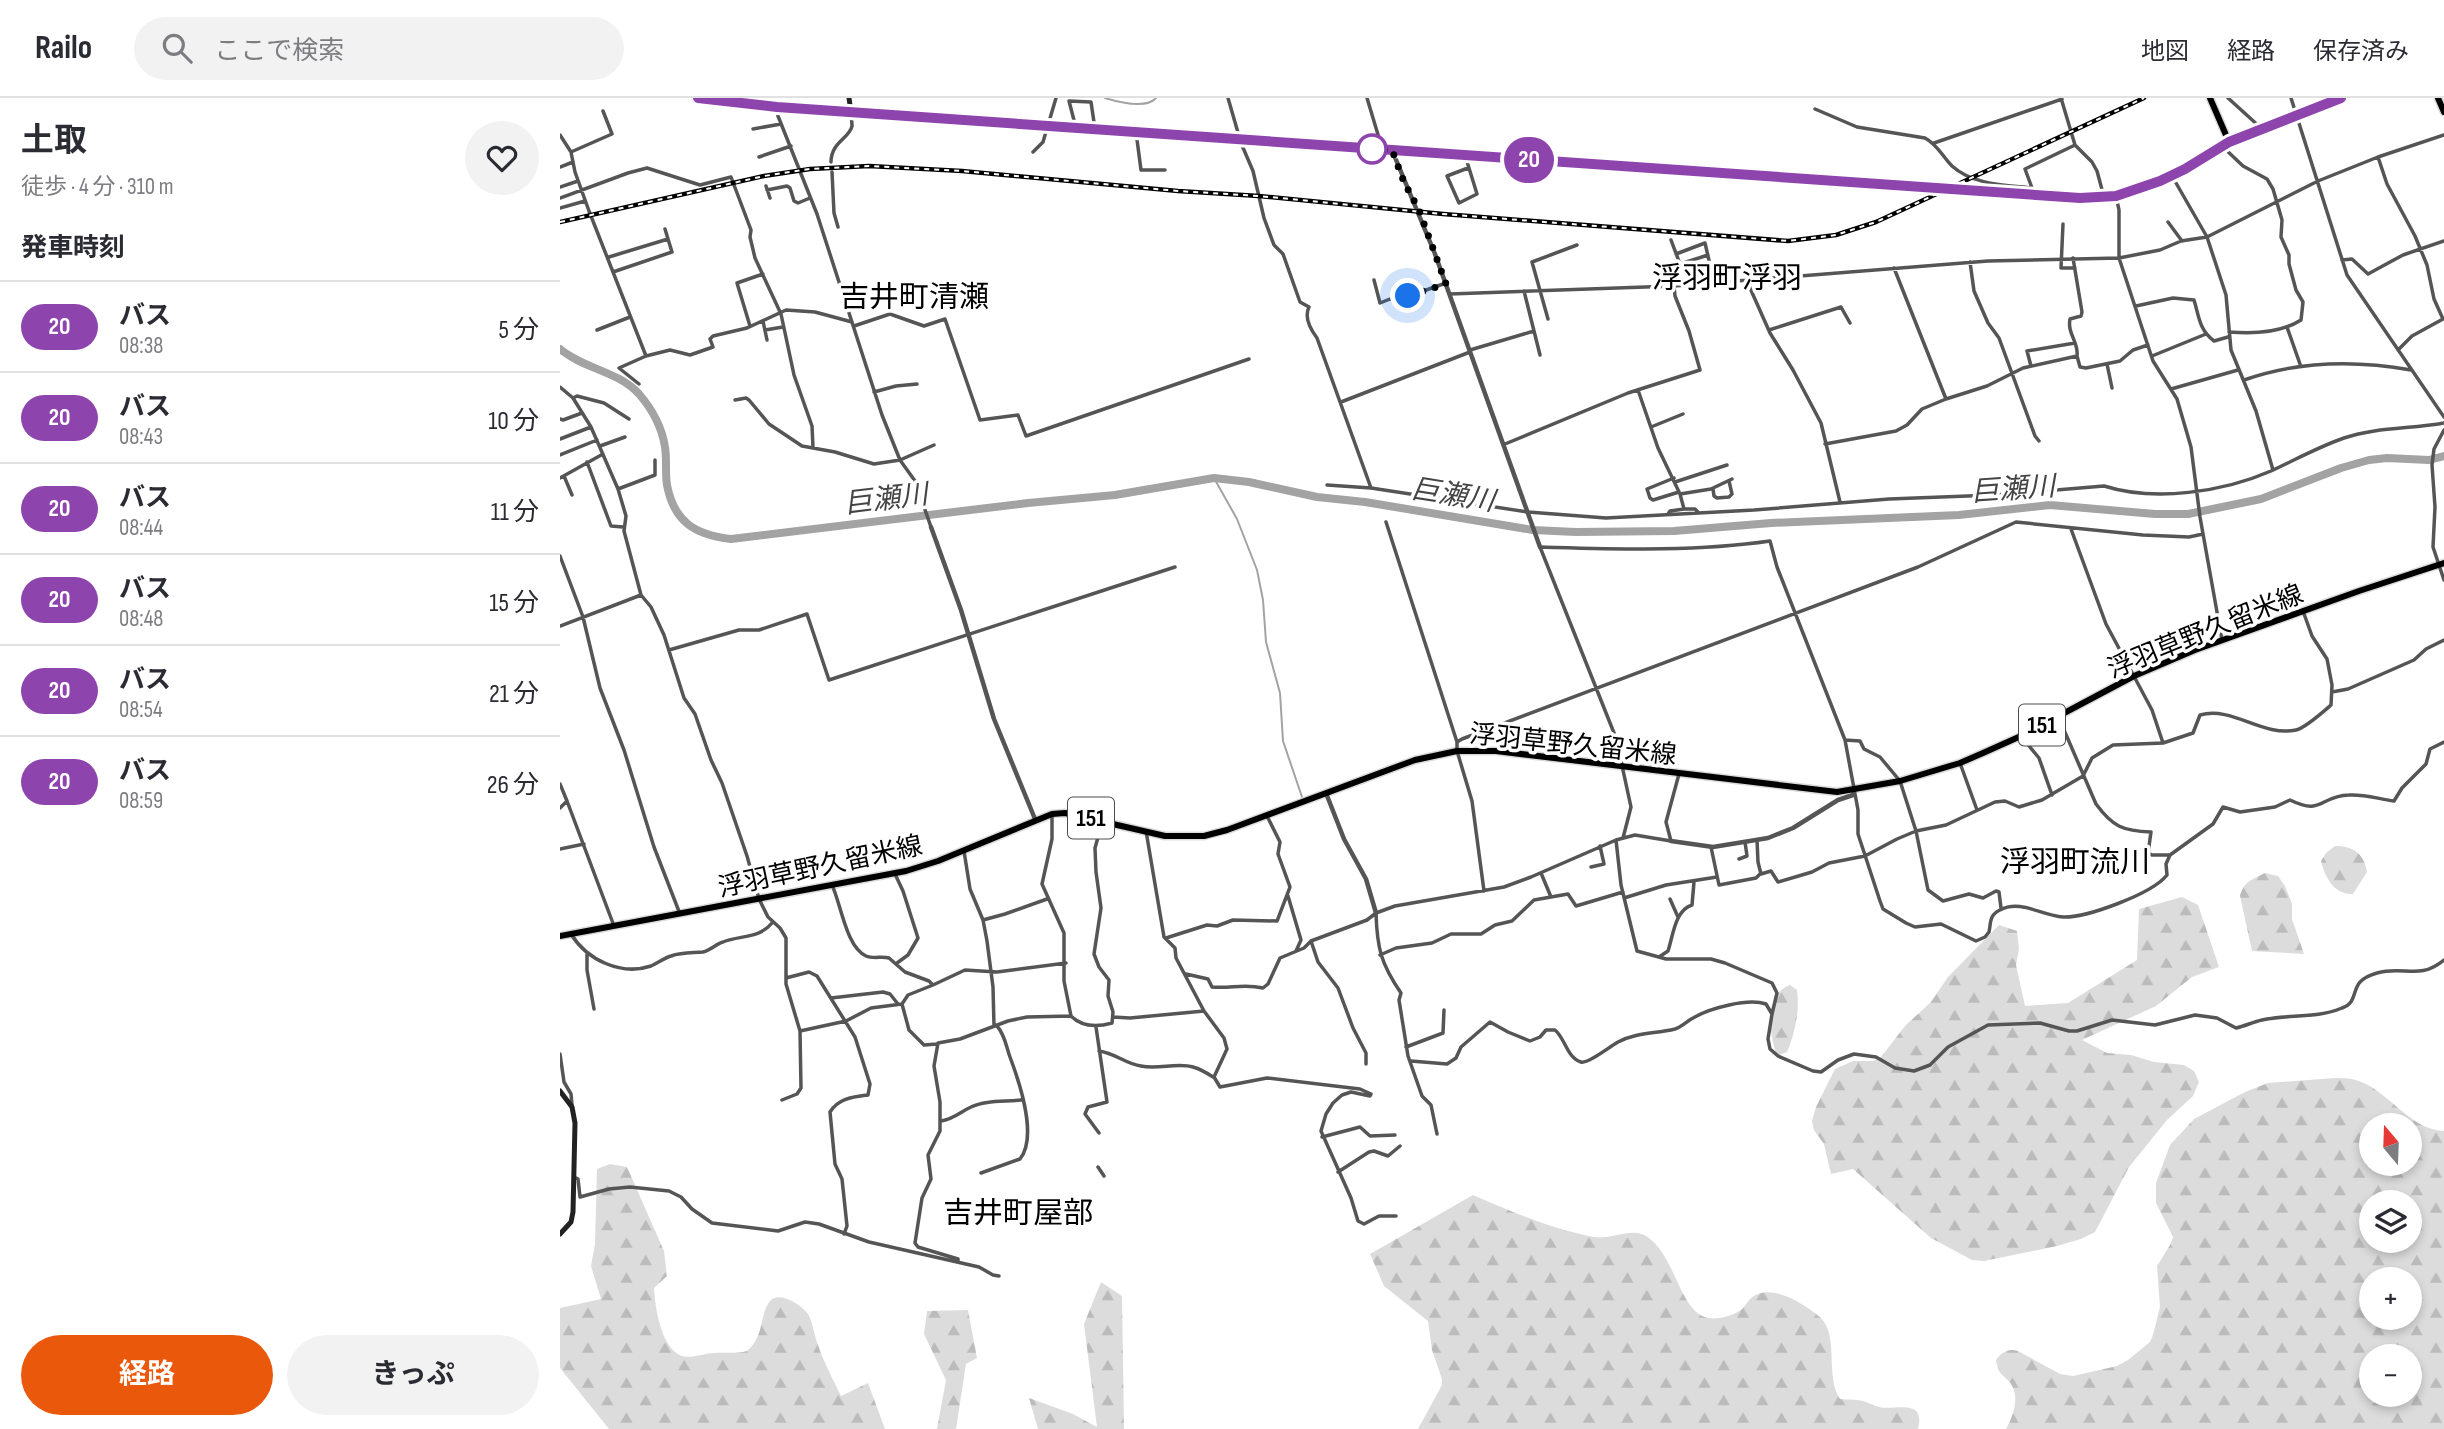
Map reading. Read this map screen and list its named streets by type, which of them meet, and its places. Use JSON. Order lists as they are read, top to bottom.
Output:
{
  "streets": {
    "main road": ["浮羽草野久留米線", "151"]
  },
  "districts": [
    "浮羽町浮羽",
    "吉井町清瀬",
    "浮羽町流川",
    "吉井町屋部"
  ],
  "water": ["巨瀬川"],
  "lines": ["bus line 20"],
  "north": "top",
  "page": {
    "header": "Railo",
    "search": "ここで検索",
    "nav": ["地図", "経路", "保存済み"],
    "heading": [
      ["土取", "徒歩 · 4 分 · 310 m"],
      "発車時刻"
    ],
    "on_map": "20",
    "list": [
      {
        "mark": "20",
        "name": "バス",
        "note": "08:38",
        "value": "5 分"
      },
      {
        "mark": "20",
        "name": "バス",
        "note": "08:43",
        "value": "10 分"
      },
      {
        "mark": "20",
        "name": "バス",
        "note": "08:44",
        "value": "11 分"
      },
      {
        "mark": "20",
        "name": "バス",
        "note": "08:48",
        "value": "15 分"
      },
      {
        "mark": "20",
        "name": "バス",
        "note": "08:54",
        "value": "21 分"
      },
      {
        "mark": "20",
        "name": "バス",
        "note": "08:59",
        "value": "26 分"
      }
    ],
    "map_buttons": ["+", "−"],
    "buttons": ["経路", "きっぷ"]
  }
}
